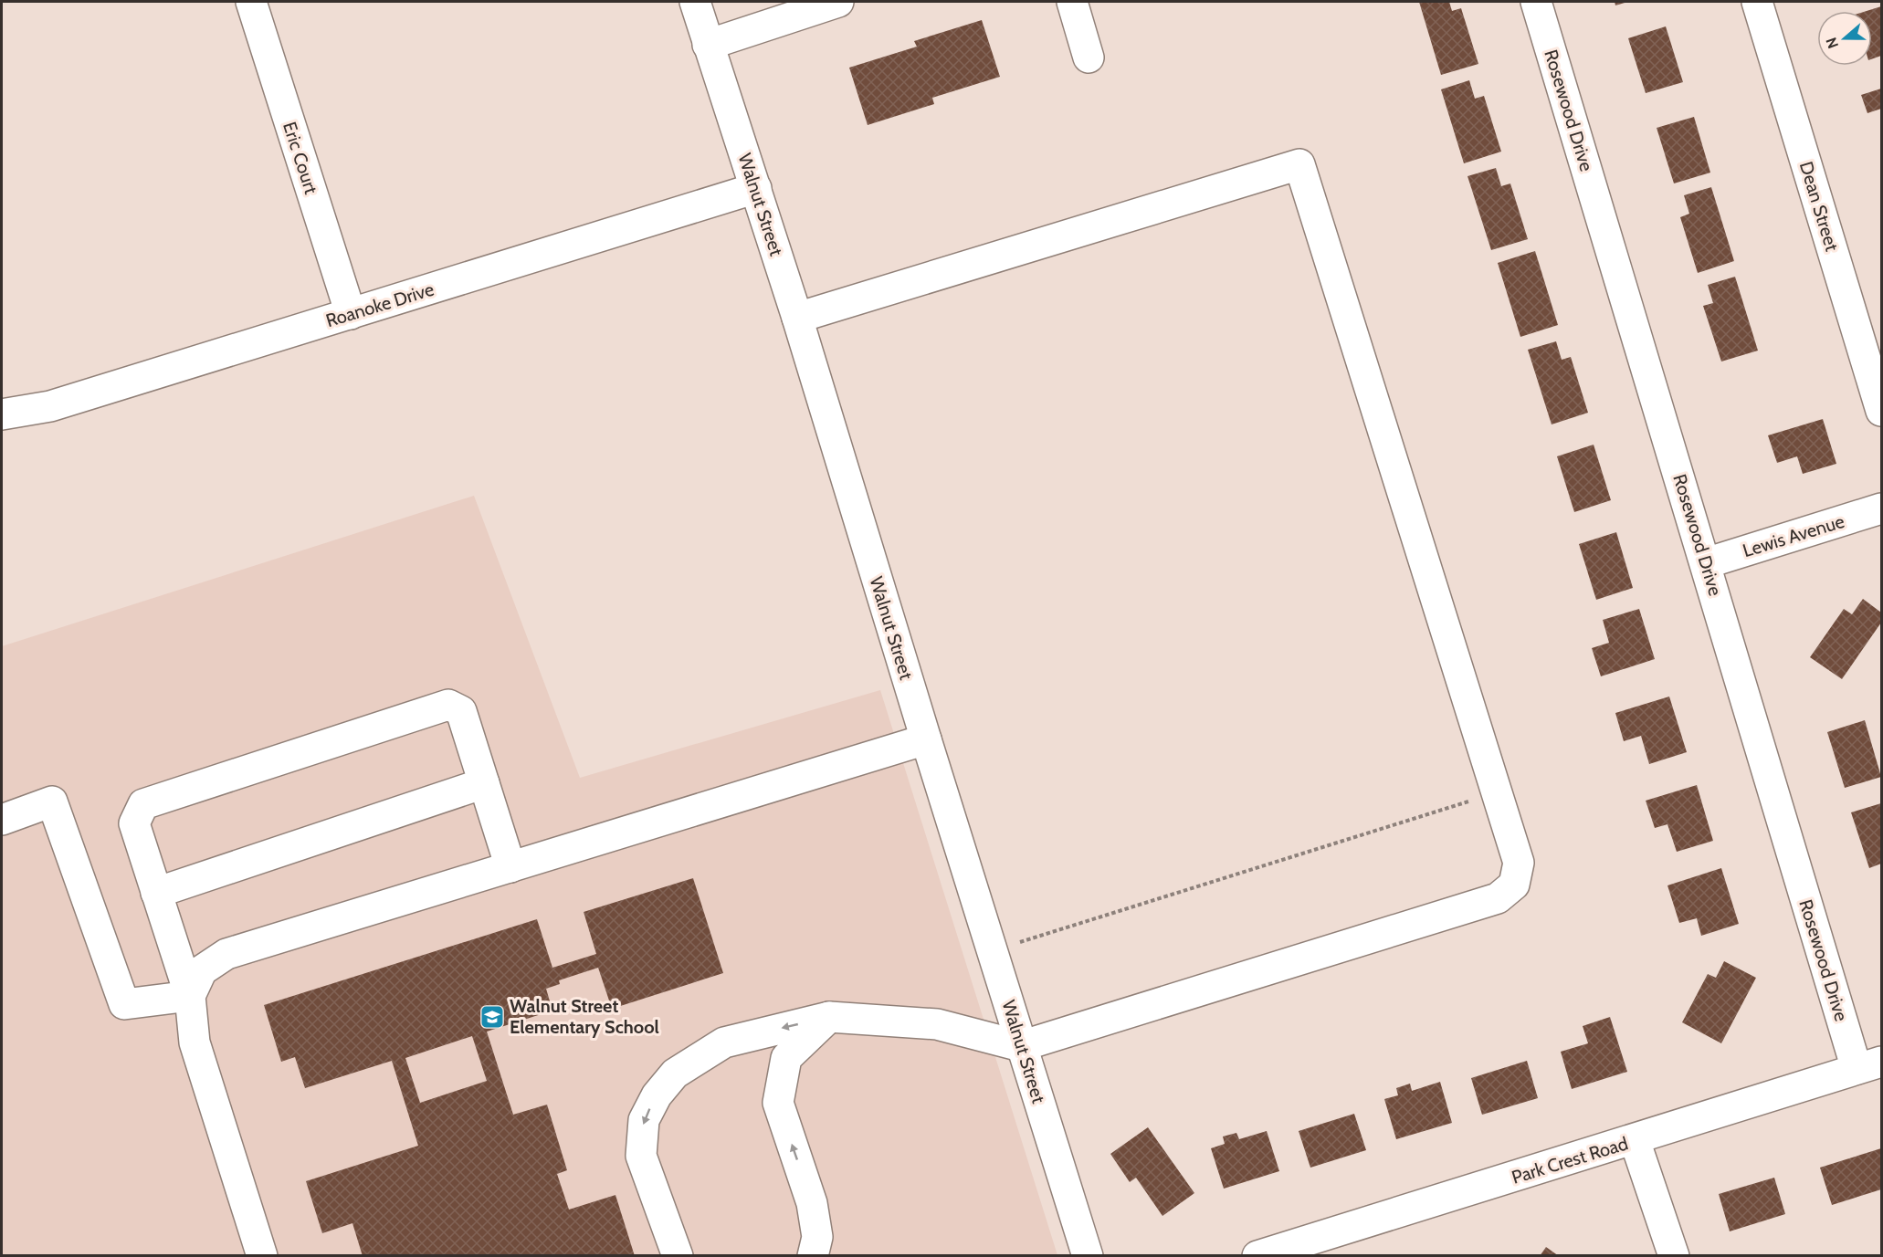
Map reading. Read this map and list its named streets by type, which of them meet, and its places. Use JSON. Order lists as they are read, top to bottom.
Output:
{
  "streets": {
    "street": [
      "Rosewood Drive",
      "Eric Court",
      "Walnut Street",
      "Dean Street",
      "Roanoke Drive",
      "Lewis Avenue",
      "Park Crest Road"
    ]
  },
  "crossings": [
    ["Rosewood Drive", "Lewis Avenue"],
    ["Rosewood Drive", "Park Crest Road"],
    ["Eric Court", "Roanoke Drive"],
    ["Walnut Street", "Roanoke Drive"]
  ],
  "places": {
    "school or university": ["Walnut Street Elementary School"]
  },
  "north": "left"
}
